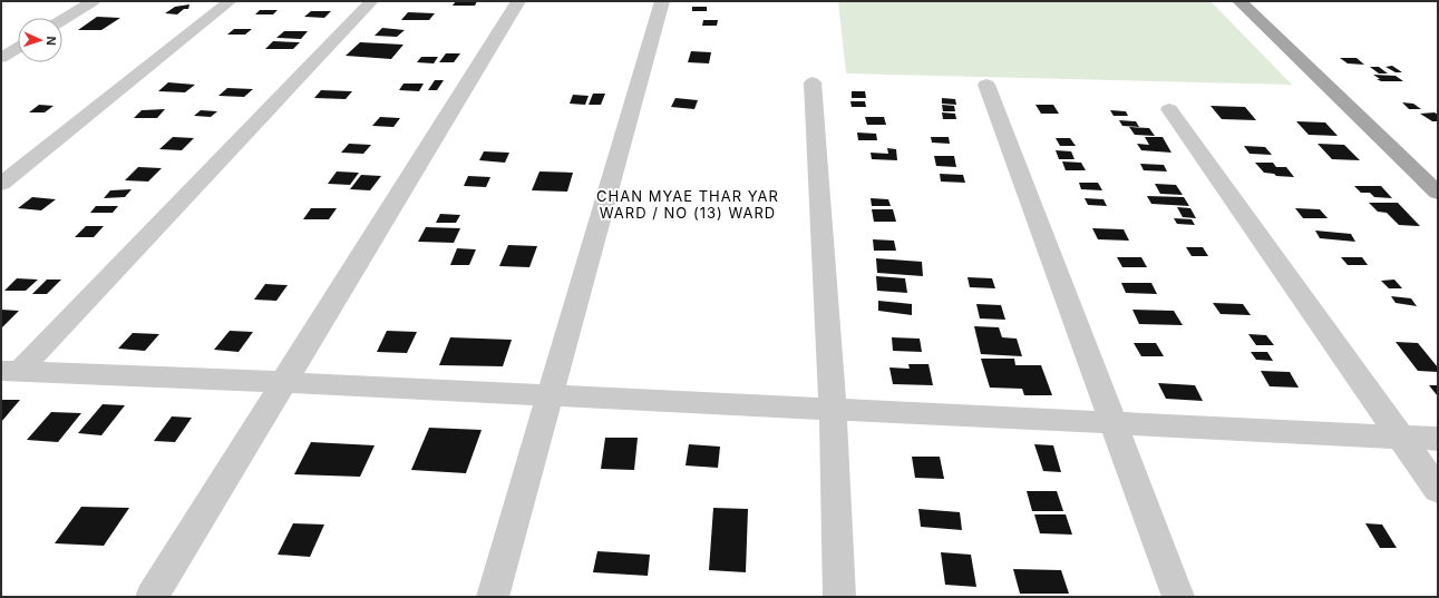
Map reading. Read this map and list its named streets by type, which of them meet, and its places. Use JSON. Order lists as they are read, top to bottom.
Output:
{
  "districts": ["CHAN MYAE THAR YAR WARD / NO (13) WARD"],
  "north": "right"
}
